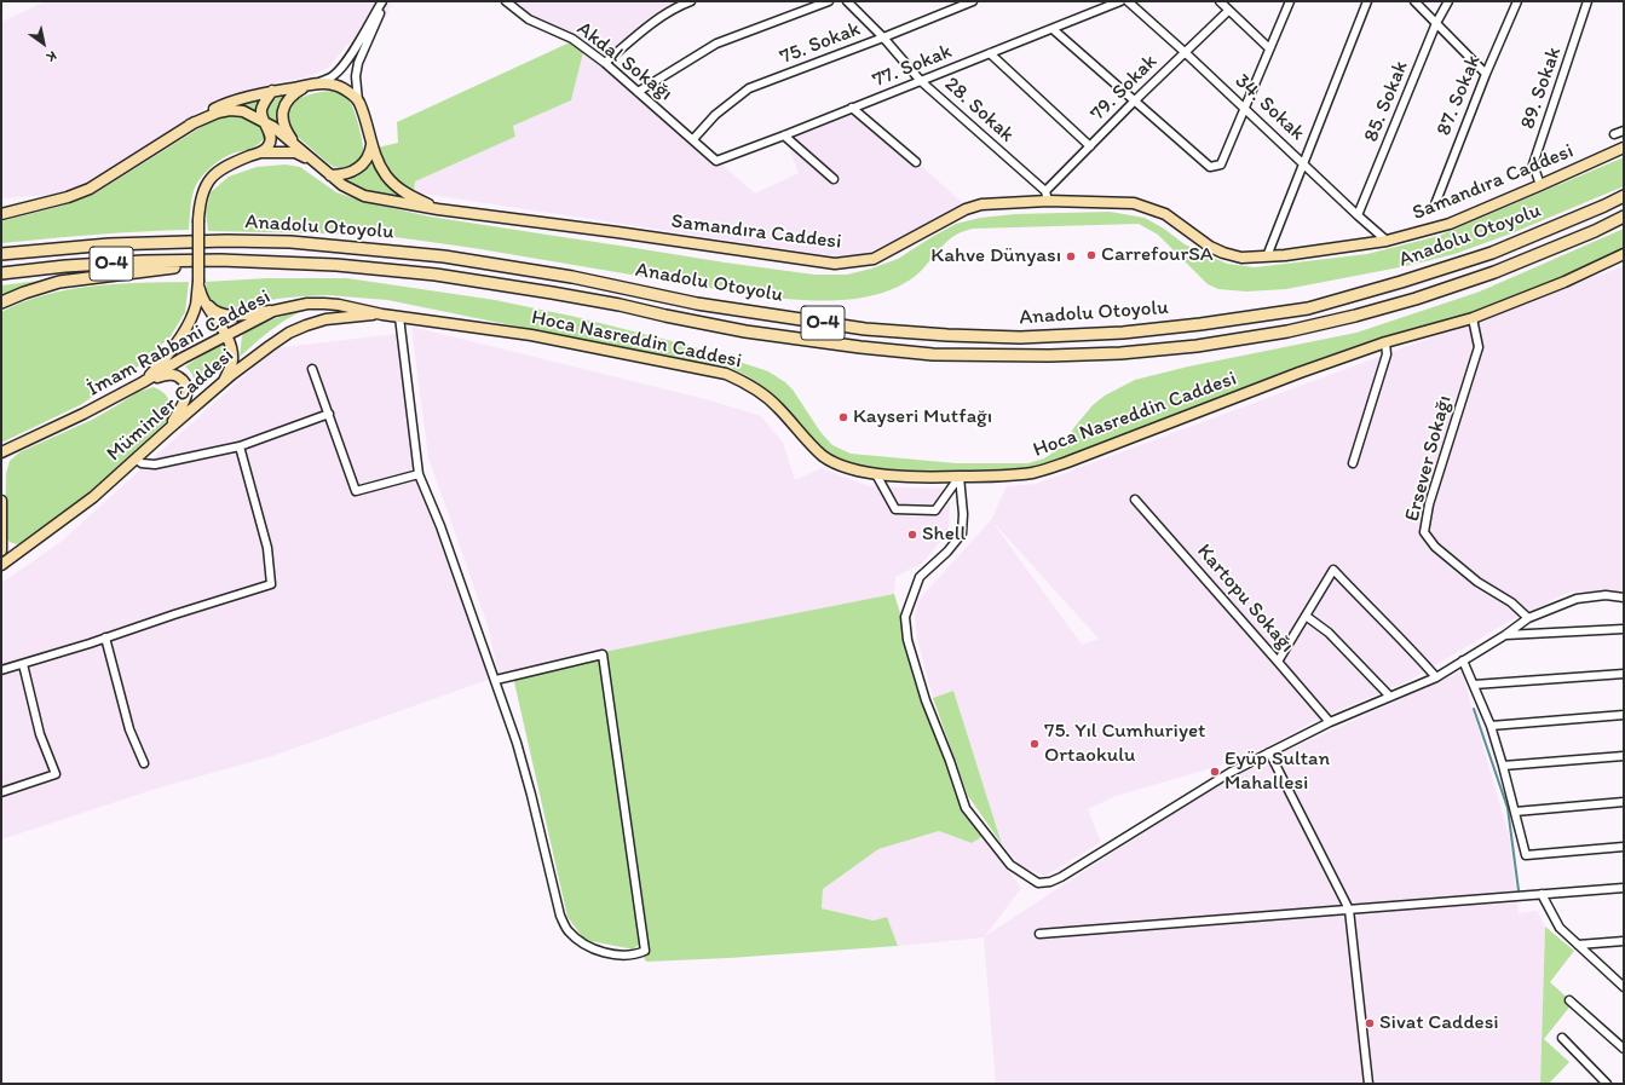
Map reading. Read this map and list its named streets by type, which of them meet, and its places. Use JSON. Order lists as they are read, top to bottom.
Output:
{
  "streets": {
    "highway": ["Anadolu Otoyolu", "O-4"],
    "main road": [
      "Samandıra Caddesi",
      "Hoca Nasreddin Caddesi",
      "İmam Rabbani Caddesi",
      "Müminler Caddesi"
    ],
    "street": [
      "75. Sokak",
      "Akdal Sokağı",
      "77. Sokak",
      "79. Sokak",
      "89. Sokak",
      "87. Sokak",
      "85. Sokak",
      "34. Sokak",
      "28. Sokak",
      "Ersever Sokağı",
      "Kartopu Sokağı"
    ]
  },
  "crossings": [
    ["75. Sokak", "Akdal Sokağı"],
    ["75. Sokak", "28. Sokak"],
    ["Akdal Sokağı", "77. Sokak"],
    ["77. Sokak", "28. Sokak"],
    ["79. Sokak", "34. Sokak"],
    ["79. Sokak", "28. Sokak"],
    ["79. Sokak", "Samandıra Caddesi"],
    ["89. Sokak", "Samandıra Caddesi"],
    ["85. Sokak", "34. Sokak"],
    ["34. Sokak", "Samandıra Caddesi"],
    ["28. Sokak", "Samandıra Caddesi"],
    ["Hoca Nasreddin Caddesi", "İmam Rabbani Caddesi"],
    ["Hoca Nasreddin Caddesi", "Müminler Caddesi"],
    ["Hoca Nasreddin Caddesi", "Ersever Sokağı"],
    ["İmam Rabbani Caddesi", "Müminler Caddesi"]
  ],
  "places": [
    "CarrefourSA",
    "Kahve Dünyası",
    "Kayseri Mutfağı",
    "Shell",
    "75. Yıl Cumhuriyet Ortaokulu",
    "Eyüp Sultan Mahallesi",
    "Sivat Caddesi"
  ],
  "north": "bottom right"
}
